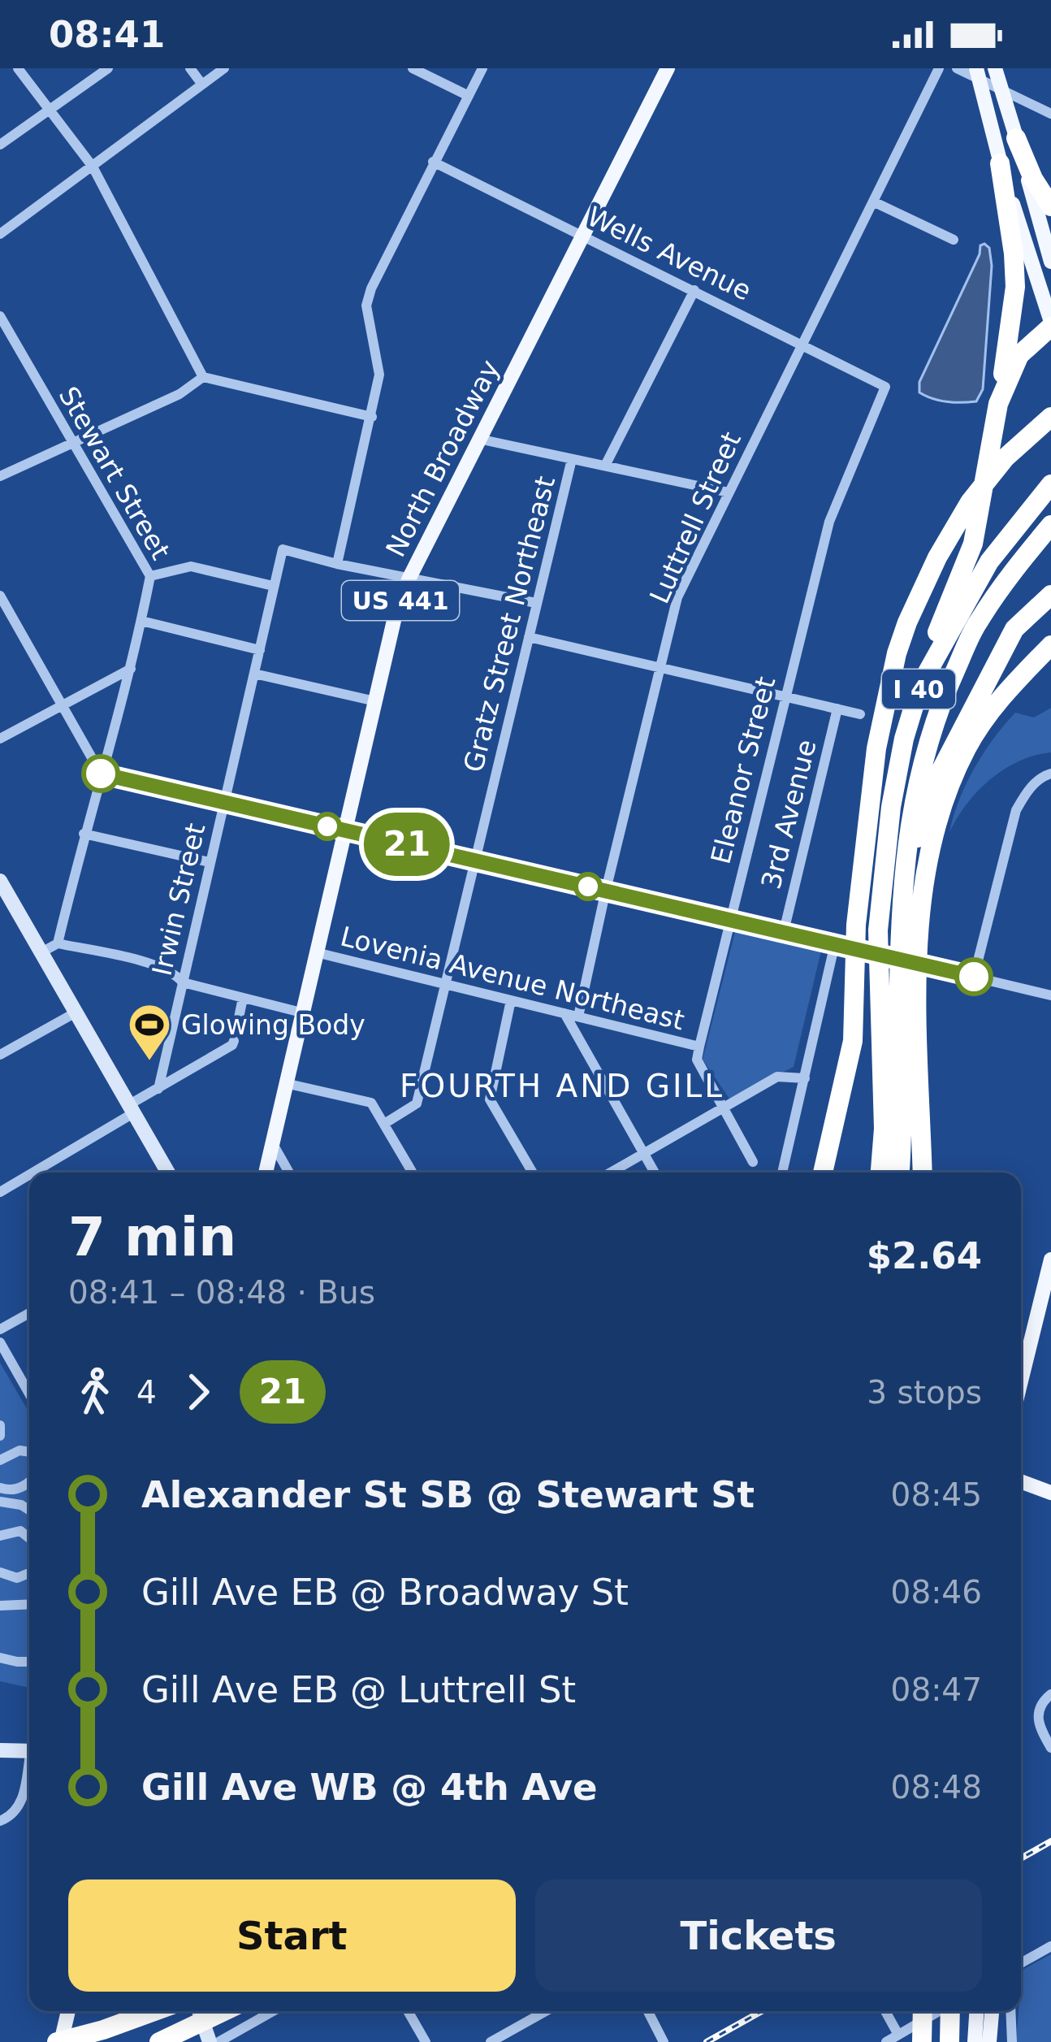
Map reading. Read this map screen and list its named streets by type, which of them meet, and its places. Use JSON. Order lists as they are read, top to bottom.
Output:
{
  "streets": {
    "highway": ["I 40"],
    "main road": ["North Broadway", "US 441"],
    "street": [
      "Wells Avenue",
      "Stewart Street",
      "Luttrell Street",
      "Gratz Street Northeast",
      "Eleanor Street",
      "3rd Avenue",
      "Irwin Street",
      "Lovenia Avenue Northeast"
    ]
  },
  "crossings": [
    ["Wells Avenue", "North Broadway"],
    ["Wells Avenue", "Luttrell Street"],
    ["Wells Avenue", "Eleanor Street"],
    ["North Broadway", "Lovenia Avenue Northeast"],
    ["Luttrell Street", "Lovenia Avenue Northeast"],
    ["Gratz Street Northeast", "Lovenia Avenue Northeast"],
    ["Eleanor Street", "Lovenia Avenue Northeast"]
  ],
  "districts": ["FOURTH AND GILL"],
  "places": {
    "sports": ["Glowing Body"]
  },
  "lines": ["bus line 21"],
  "page": {
    "status": "08:41",
    "on_map": "21",
    "heading": ["7 min", "08:41 – 08:48 · Bus", "$2.64"],
    "legs": ["4", "21", "3 stops"],
    "list": [
      {
        "name": "Alexander St SB @ Stewart St",
        "value": "08:45"
      },
      {
        "name": "Gill Ave EB @ Broadway St",
        "value": "08:46"
      },
      {
        "name": "Gill Ave EB @ Luttrell St",
        "value": "08:47"
      },
      {
        "name": "Gill Ave WB @ 4th Ave",
        "value": "08:48"
      }
    ],
    "buttons": ["Start", "Tickets"]
  }
}
